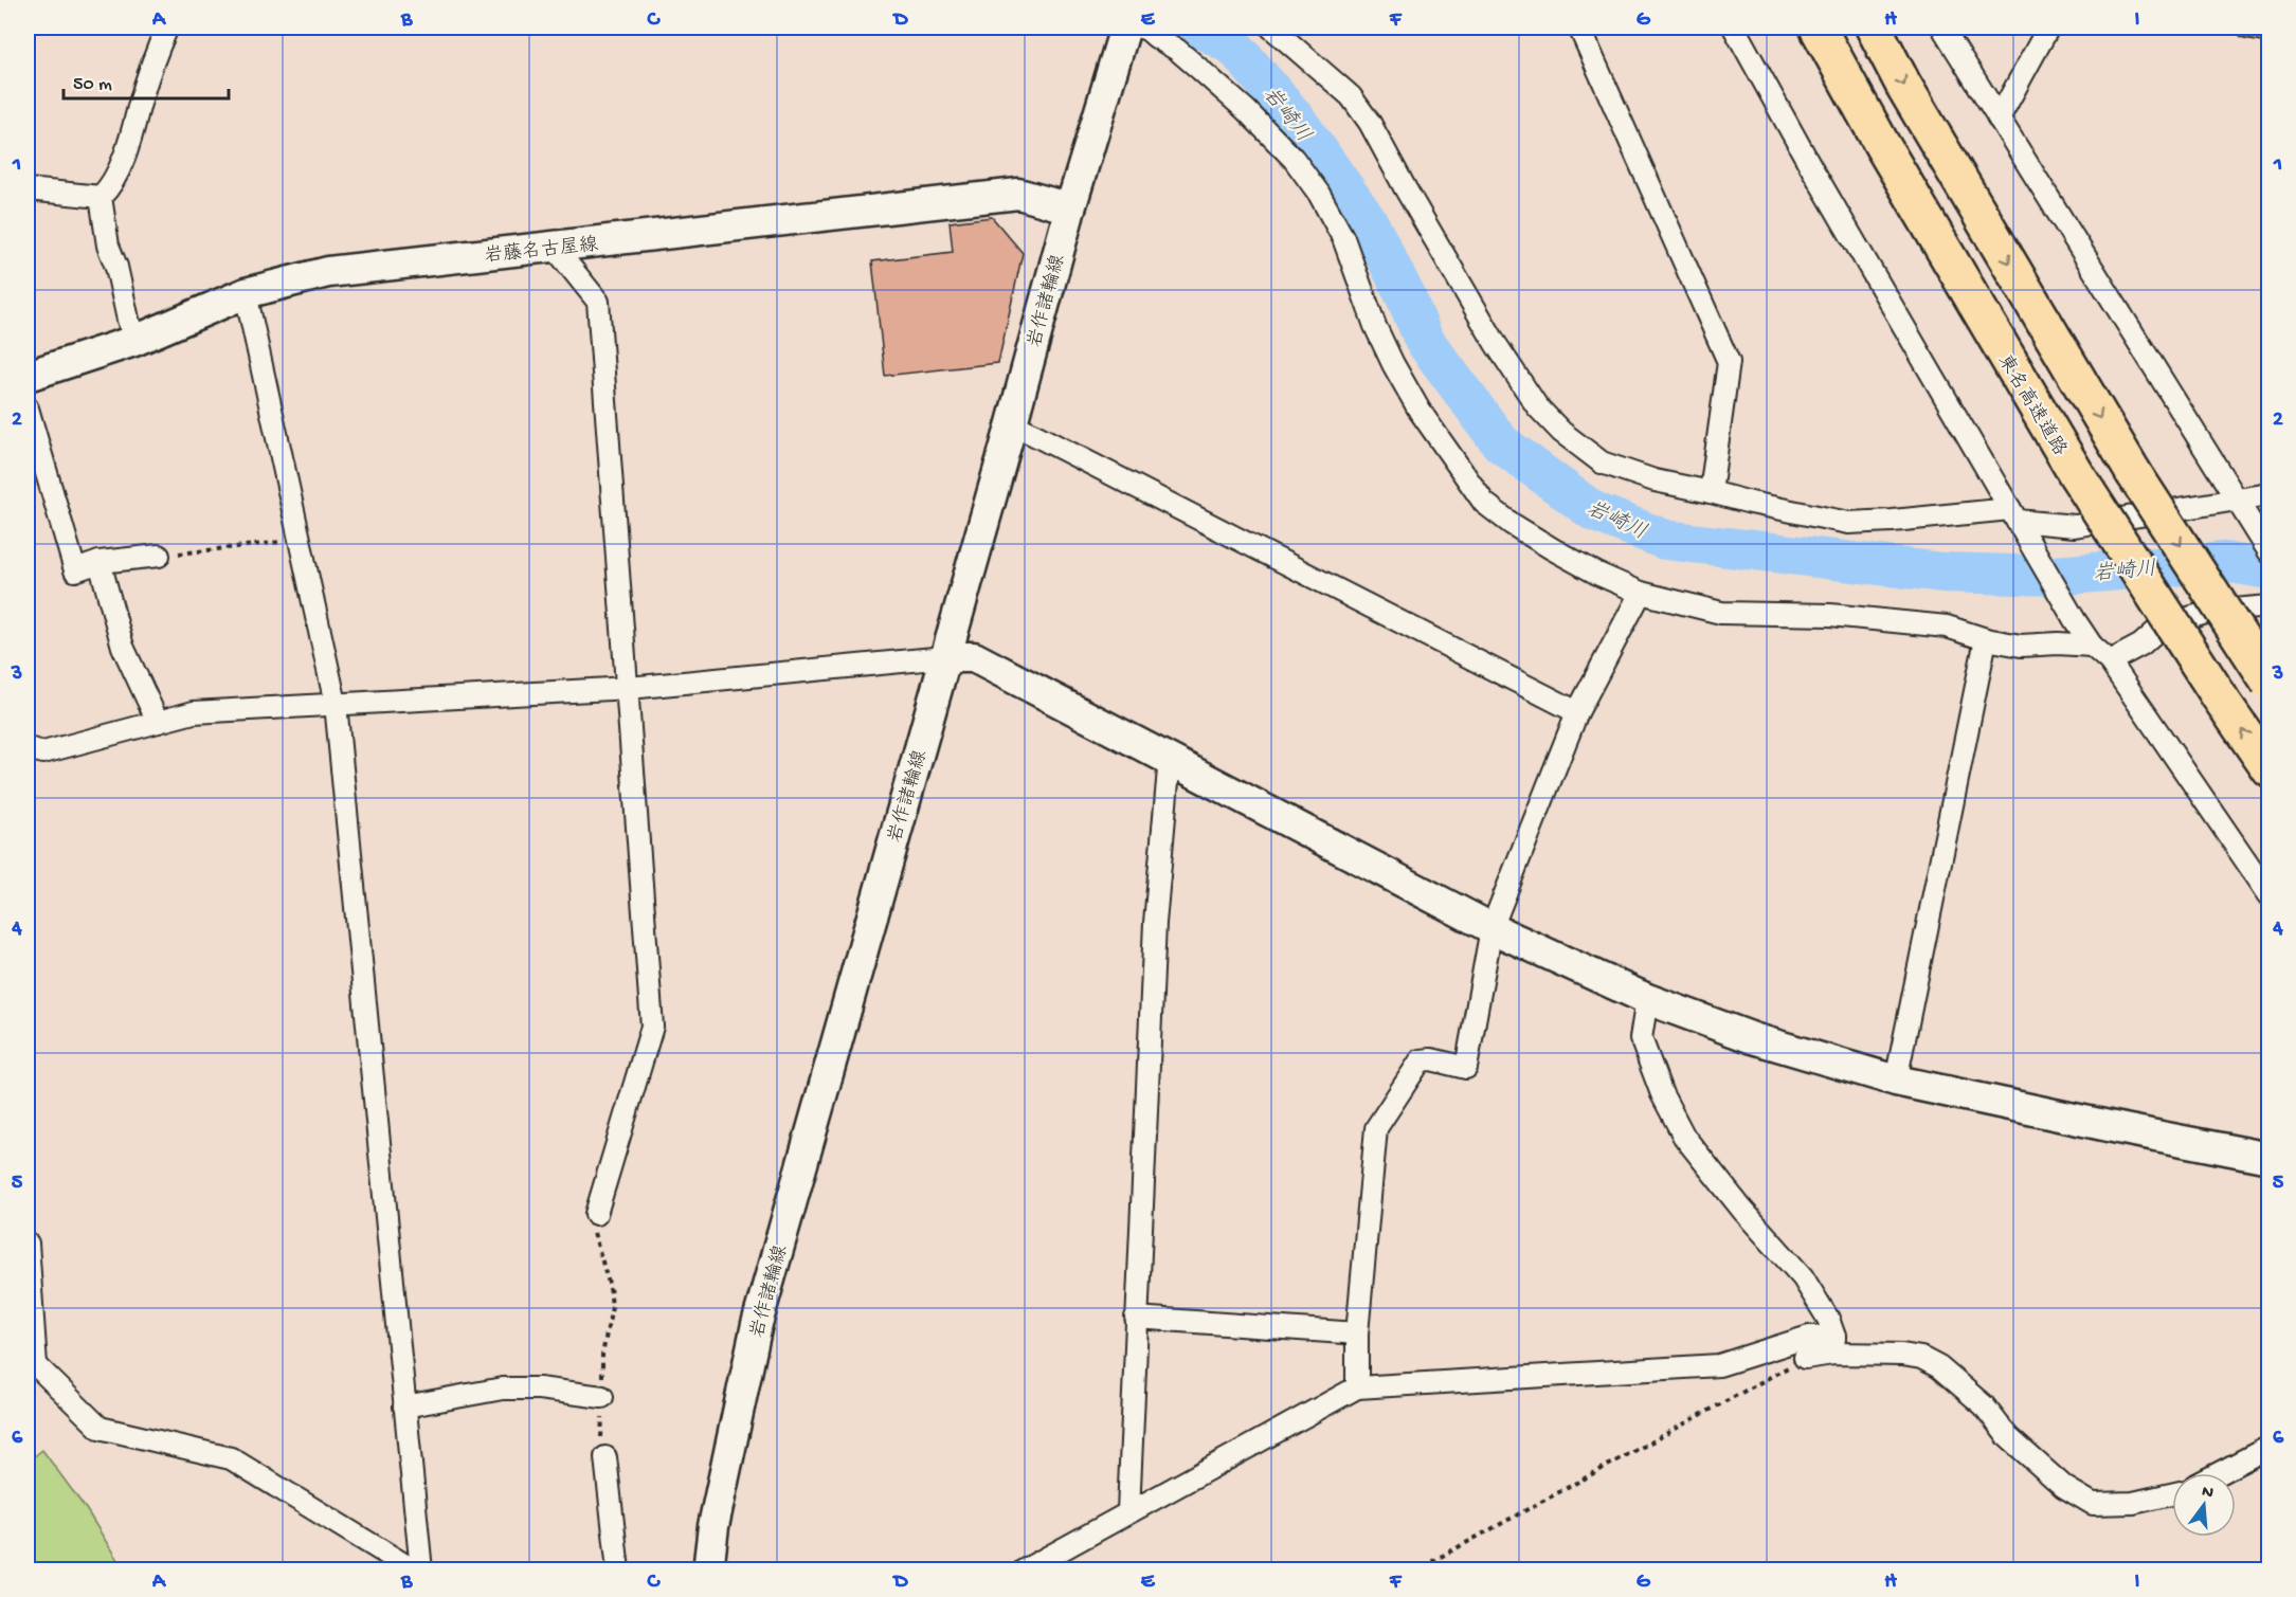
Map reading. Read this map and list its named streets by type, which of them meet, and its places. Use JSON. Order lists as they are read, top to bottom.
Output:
{
  "streets": {
    "highway": ["東名高速道路"],
    "main road": ["岩藤名古屋線", "岩作諸輪線"]
  },
  "crossings": [
    ["岩藤名古屋線", "岩作諸輪線"]
  ],
  "water": ["岩崎川"],
  "scale_bar": "50 m",
  "north": "top",
  "grid": {
    "columns": [
      "A",
      "B",
      "C",
      "D",
      "E",
      "F",
      "G",
      "H",
      "I"
    ],
    "rows": [
      "1",
      "2",
      "3",
      "4",
      "5",
      "6"
    ]
  }
}
